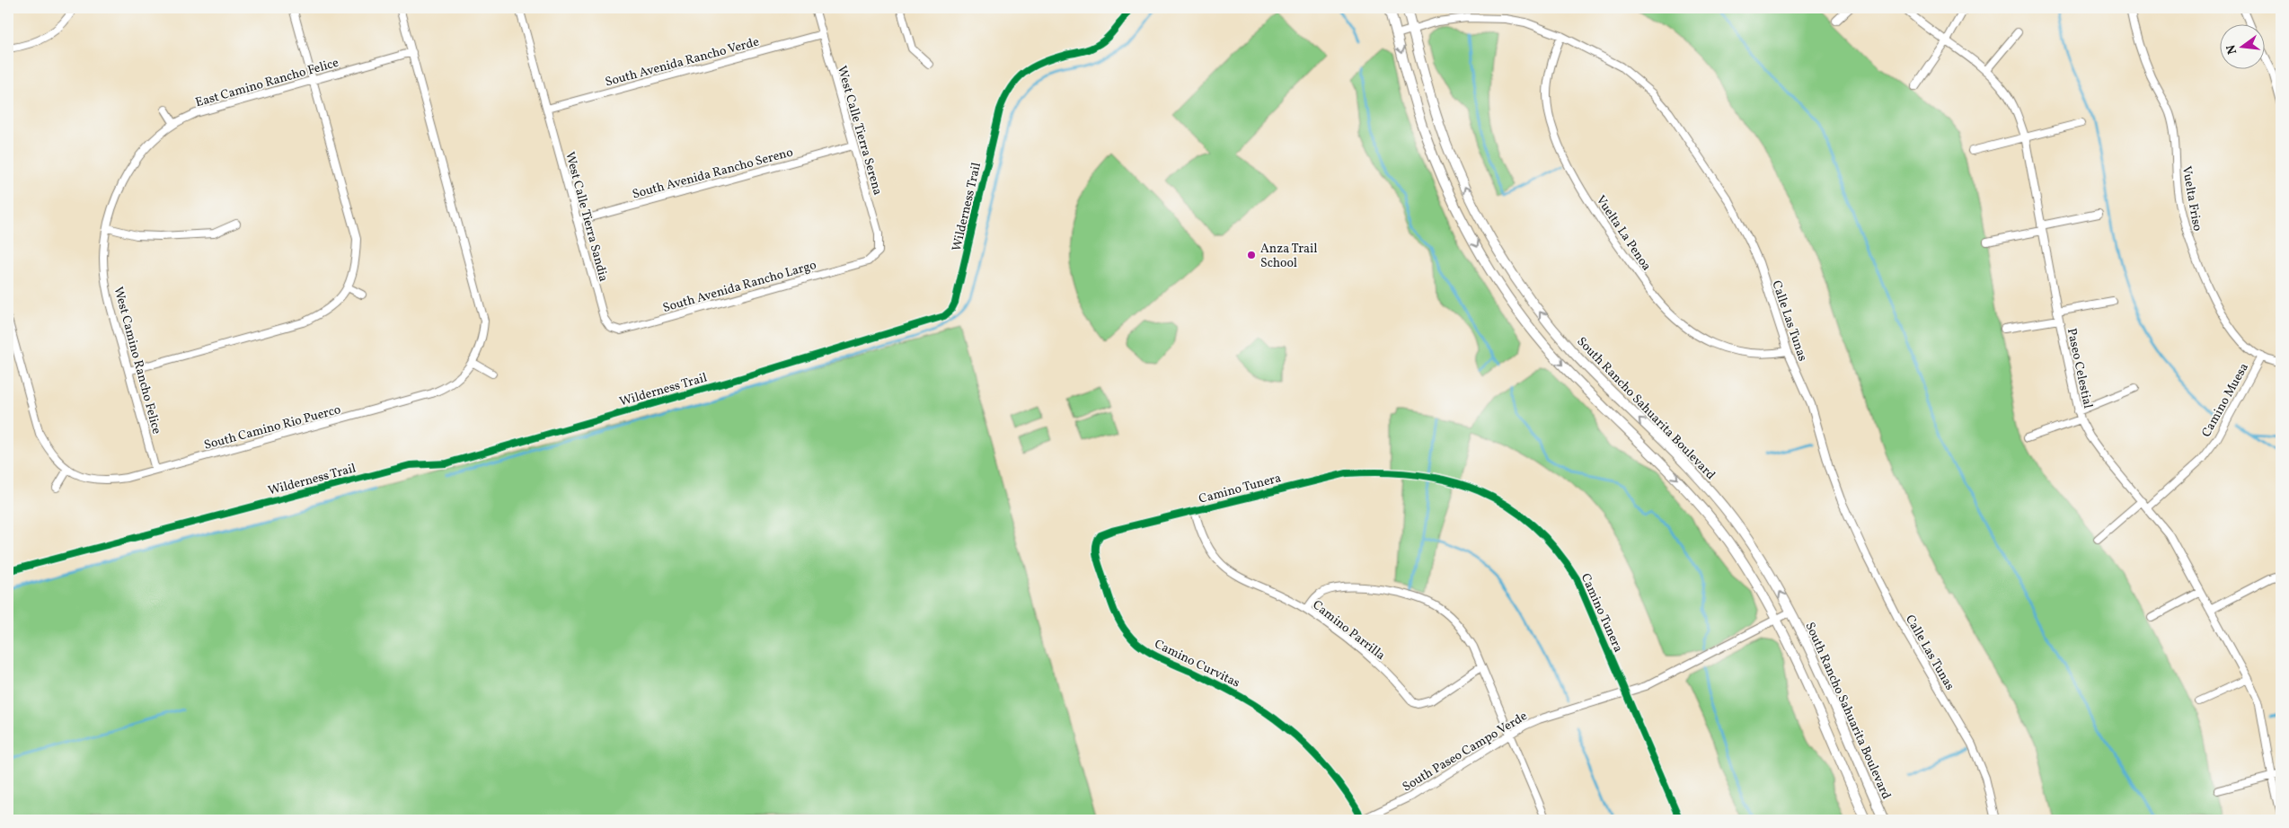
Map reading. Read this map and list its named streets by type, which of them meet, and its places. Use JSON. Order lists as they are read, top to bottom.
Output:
{
  "streets": {
    "street": [
      "South Avenida Rancho Verde",
      "East Camino Rancho Felice",
      "West Calle Tierra Serena",
      "South Avenida Rancho Sereno",
      "Vuelta Friso",
      "West Calle Tierra Sandia",
      "Vuelta La Penoa",
      "South Avenida Rancho Largo",
      "Calle Las Tunas",
      "West Camino Rancho Felice",
      "Paseo Celestial",
      "Camino Muesa",
      "South Rancho Sahuarita Boulevard",
      "South Camino Rio Puerco",
      "Camino Tunera",
      "Camino Parrilla",
      "Camino Curvitas",
      "South Paseo Campo Verde"
    ],
    "cycle path": ["Wilderness Trail"]
  },
  "crossings": [
    ["South Avenida Rancho Verde", "West Calle Tierra Serena"],
    ["South Avenida Rancho Verde", "West Calle Tierra Sandia"],
    ["East Camino Rancho Felice", "West Camino Rancho Felice"],
    ["East Camino Rancho Felice", "South Camino Rio Puerco"],
    ["West Calle Tierra Serena", "South Avenida Rancho Sereno"],
    ["West Calle Tierra Serena", "South Avenida Rancho Largo"],
    ["South Avenida Rancho Sereno", "West Calle Tierra Sandia"],
    ["Vuelta Friso", "Camino Muesa"],
    ["West Calle Tierra Sandia", "South Avenida Rancho Largo"],
    ["Vuelta La Penoa", "Calle Las Tunas"],
    ["Calle Las Tunas", "South Rancho Sahuarita Boulevard"],
    ["West Camino Rancho Felice", "South Camino Rio Puerco"],
    ["Paseo Celestial", "Camino Muesa"],
    ["South Rancho Sahuarita Boulevard", "South Paseo Campo Verde"],
    ["Camino Tunera", "Camino Parrilla"],
    ["Camino Tunera", "Camino Curvitas"],
    ["Camino Tunera", "South Paseo Campo Verde"],
    ["Camino Curvitas", "South Paseo Campo Verde"]
  ],
  "places": ["Anza Trail School"],
  "north": "left"
}
